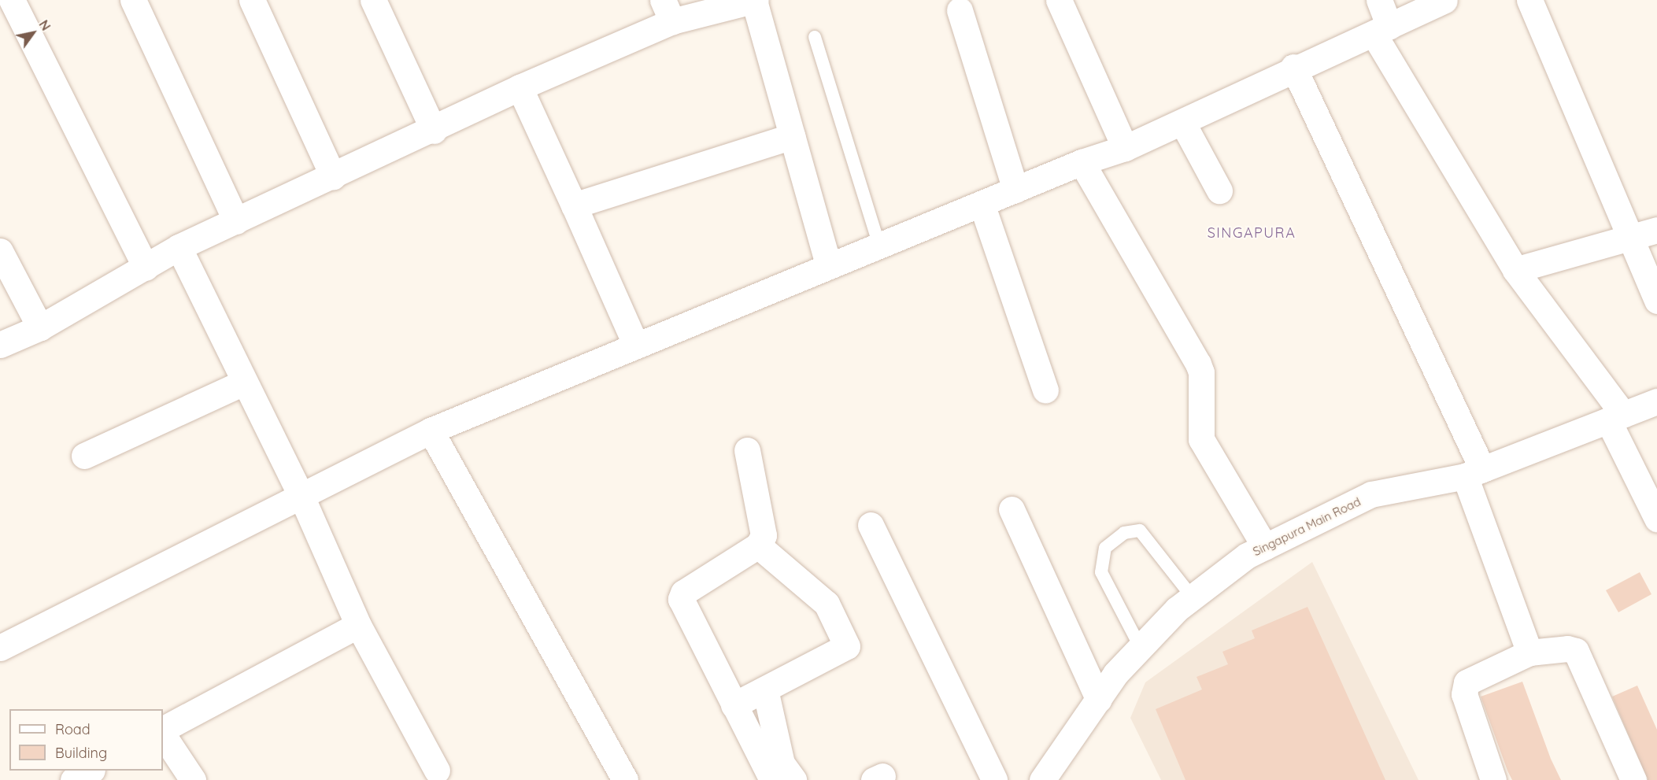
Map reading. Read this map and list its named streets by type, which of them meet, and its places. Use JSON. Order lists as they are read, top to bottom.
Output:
{
  "streets": {
    "street": ["Singapura Main Road"]
  },
  "districts": ["SINGAPURA"],
  "legend": ["Road", "Building"],
  "north": "top right"
}
